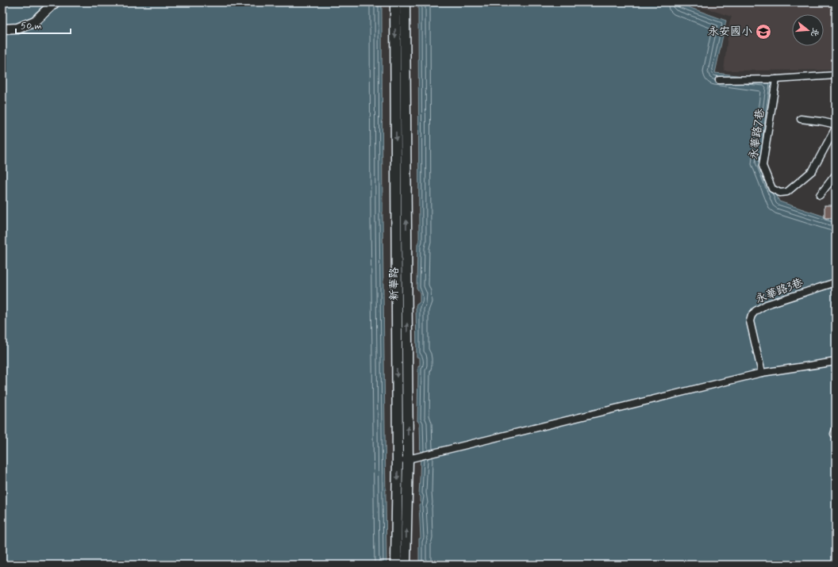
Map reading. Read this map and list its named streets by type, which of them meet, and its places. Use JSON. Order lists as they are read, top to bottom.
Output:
{
  "streets": {
    "street": ["永華路7巷", "新華路", "永華路3巷"]
  },
  "places": {
    "school or university": ["永安國小"]
  },
  "scale_bar": "50 m",
  "north": "right"
}
